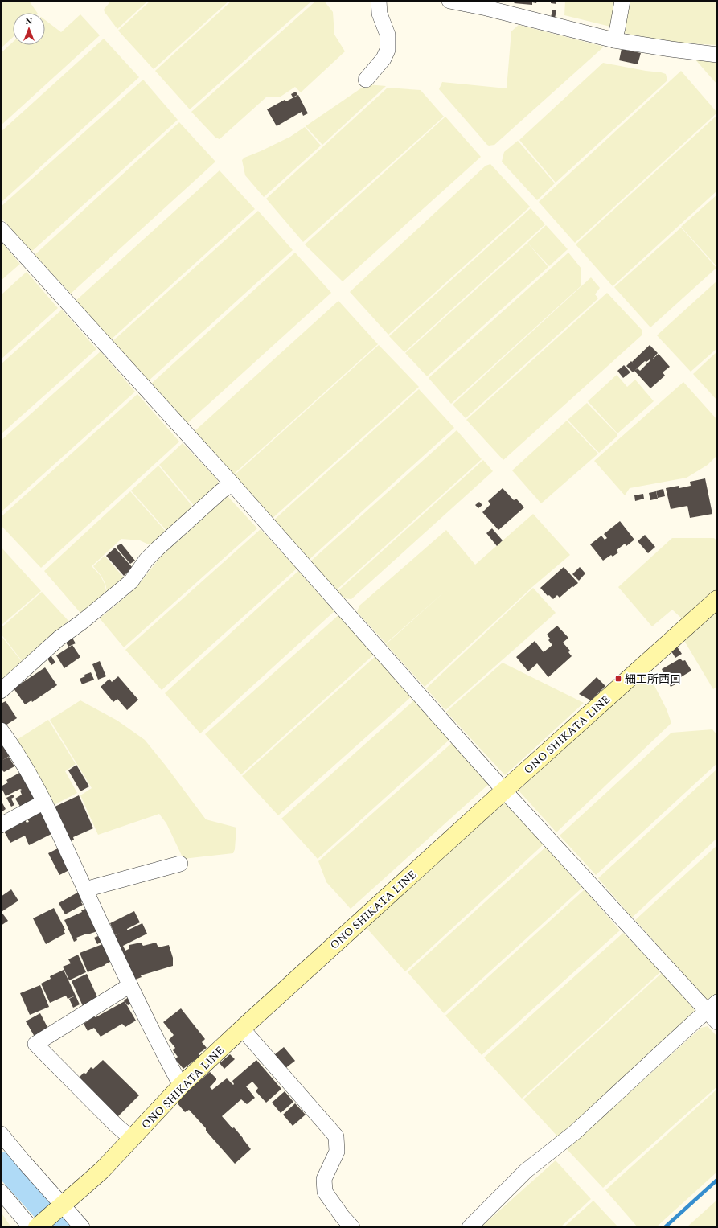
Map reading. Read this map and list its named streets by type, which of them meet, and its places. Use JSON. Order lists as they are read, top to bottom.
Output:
{
  "streets": {
    "main road": ["ONO SHIKATA LINE"]
  },
  "places": {
    "transit": ["細工所西口"]
  },
  "north": "top"
}
